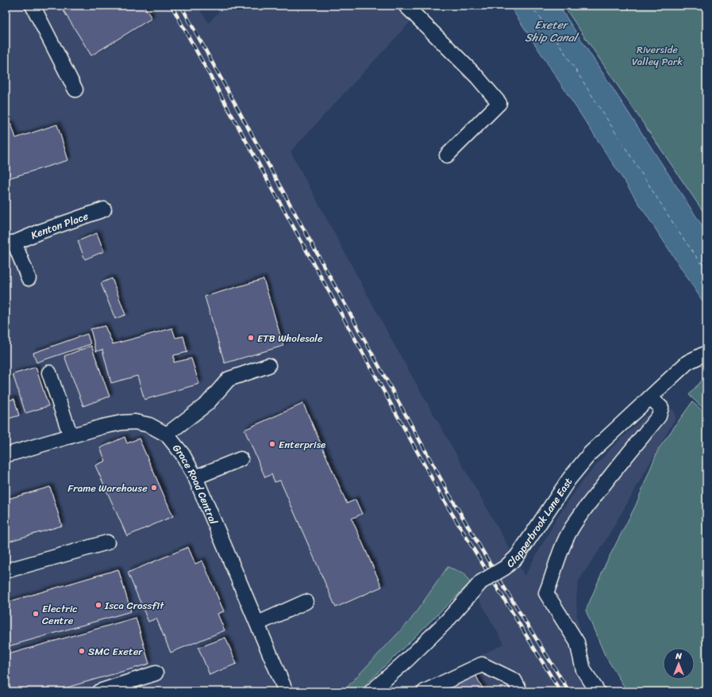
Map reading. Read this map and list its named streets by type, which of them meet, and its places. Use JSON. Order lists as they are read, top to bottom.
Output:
{
  "streets": {
    "street": ["Kenton Place", "Grace Road Central", "Clapperbrook Lane East"]
  },
  "water": ["Exeter Ship Canal"],
  "parks": ["Riverside Valley Park"],
  "places": [
    "ETB Wholesale",
    "Enterprise",
    "Frame Warehouse",
    "Isca Crossfit",
    "Electric Centre",
    "SMC Exeter"
  ],
  "north": "top"
}
